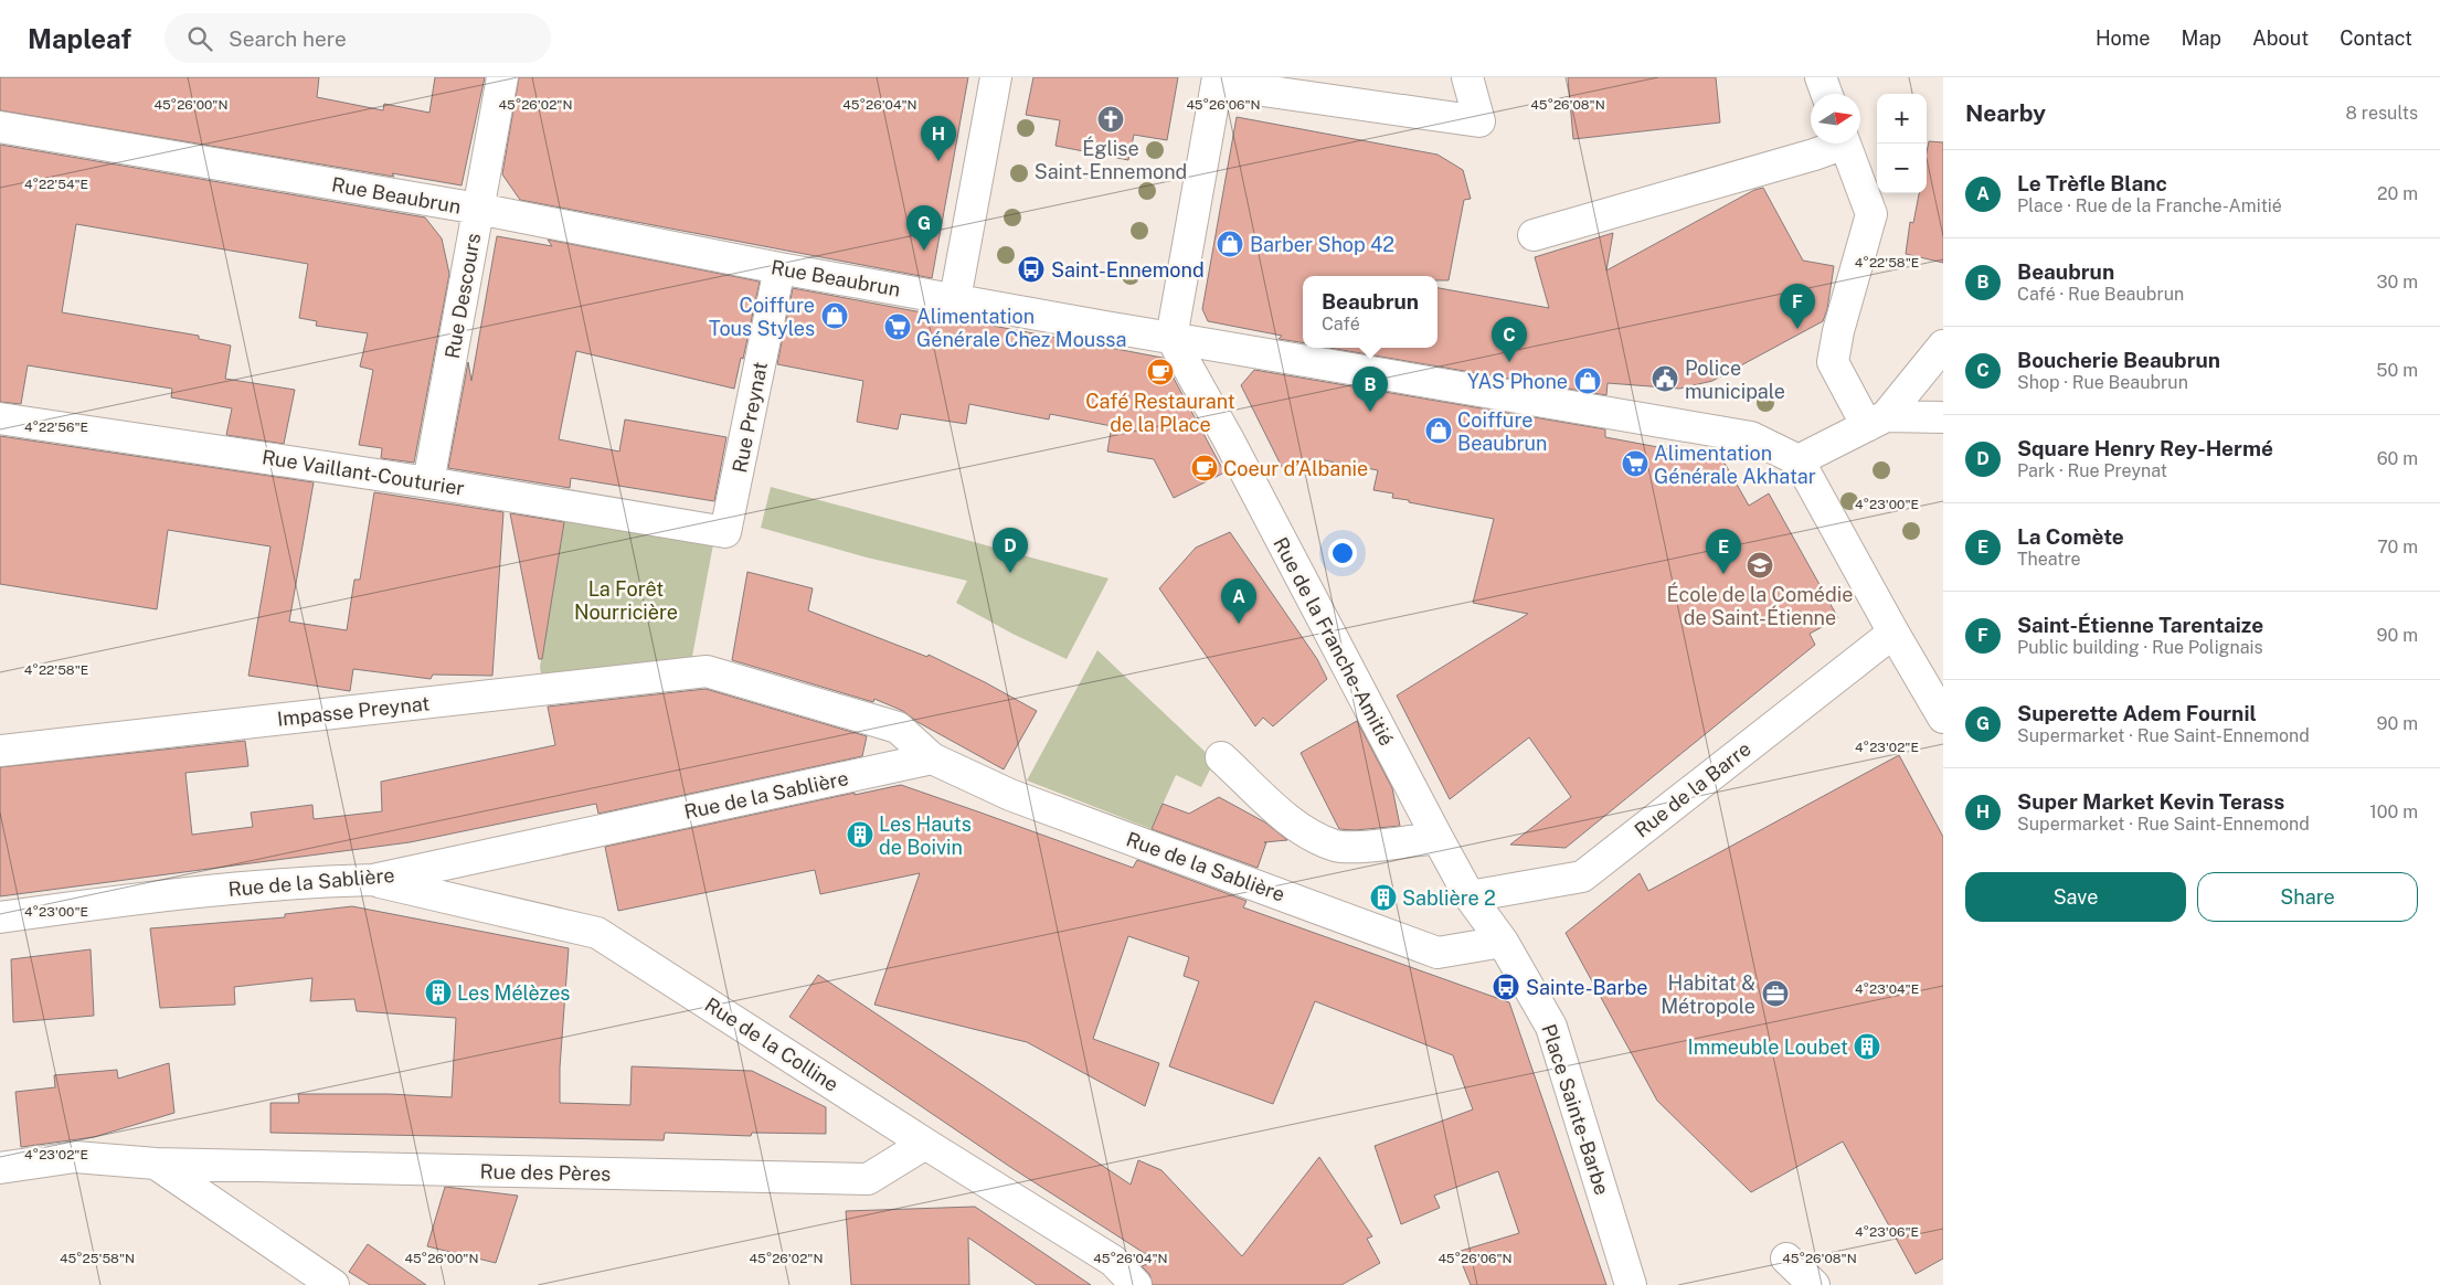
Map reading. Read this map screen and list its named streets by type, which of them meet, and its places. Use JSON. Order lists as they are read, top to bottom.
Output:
{
  "streets": {
    "street": [
      "Rue Beaubrun",
      "Rue Descours",
      "Rue Preynat",
      "Rue Vaillant-Couturier",
      "Rue de la Franche-Amitié",
      "Impasse Preynat",
      "Rue de la Barre",
      "Rue de la Sablière",
      "Rue de la Colline",
      "Place Sainte-Barbe",
      "Rue des Pères"
    ]
  },
  "crossings": [
    ["Rue Beaubrun", "Rue Descours"],
    ["Rue Beaubrun", "Rue Preynat"],
    ["Rue Beaubrun", "Rue de la Franche-Amitié"],
    ["Rue Descours", "Rue Vaillant-Couturier"],
    ["Rue Preynat", "Rue Vaillant-Couturier"],
    ["Rue de la Franche-Amitié", "Rue de la Barre"],
    ["Rue de la Franche-Amitié", "Rue de la Sablière"],
    ["Rue de la Franche-Amitié", "Place Sainte-Barbe"],
    ["Impasse Preynat", "Rue de la Sablière"],
    ["Rue de la Sablière", "Rue de la Colline"],
    ["Rue de la Sablière", "Place Sainte-Barbe"],
    ["Rue de la Colline", "Rue des Pères"]
  ],
  "parks": ["La Forêt Nourricière"],
  "places": {
    "church": ["Église Saint-Ennemond"],
    "shop": [
      "Barber Shop 42",
      "Coiffure Tous Styles",
      "YAS Phone",
      "Coiffure Beaubrun"
    ],
    "bus stop": ["Saint-Ennemond", "Sainte-Barbe"],
    "supermarket": ["Alimentation Générale Chez Moussa", "Alimentation Générale Akhatar"],
    "cafe": ["Café Restaurant de la Place", "Coeur d’Albanie"],
    "public building": ["Police municipale"],
    "school or university": ["École de la Comédie de Saint-Étienne"],
    "building": [
      "Les Hauts de Boivin",
      "Sablière 2",
      "Les Mélèzes",
      "Immeuble Loubet"
    ],
    "office": ["Habitat & Métropole"]
  },
  "north": "right",
  "page": {
    "header": "Mapleaf",
    "search": "Search here",
    "nav": [
      "Home",
      "Map",
      "About",
      "Contact"
    ],
    "heading": ["Nearby", "8 results"],
    "map_buttons": ["+", "−"],
    "pins": [
      "H",
      "G",
      "F",
      "C",
      "B",
      "D",
      "E",
      "A"
    ],
    "list": [
      {
        "mark": "A",
        "name": "Le Trèfle Blanc",
        "note": "Place · Rue de la Franche-Amitié",
        "value": "20 m"
      },
      {
        "mark": "B",
        "name": "Beaubrun",
        "note": "Café · Rue Beaubrun",
        "value": "30 m"
      },
      {
        "mark": "C",
        "name": "Boucherie Beaubrun",
        "note": "Shop · Rue Beaubrun",
        "value": "50 m"
      },
      {
        "mark": "D",
        "name": "Square Henry Rey-Hermé",
        "note": "Park · Rue Preynat",
        "value": "60 m"
      },
      {
        "mark": "E",
        "name": "La Comète",
        "note": "Theatre",
        "value": "70 m"
      },
      {
        "mark": "F",
        "name": "Saint-Étienne Tarentaize",
        "note": "Public building · Rue Polignais",
        "value": "90 m"
      },
      {
        "mark": "G",
        "name": "Superette Adem Fournil",
        "note": "Supermarket · Rue Saint-Ennemond",
        "value": "90 m"
      },
      {
        "mark": "H",
        "name": "Super Market Kevin Terass",
        "note": "Supermarket · Rue Saint-Ennemond",
        "value": "100 m"
      }
    ],
    "popup": ["Beaubrun", "Café"],
    "buttons": ["Save", "Share"]
  },
  "coordinates": [
    "45°26'00\"N",
    "45°26'02\"N",
    "45°26'04\"N",
    "45°26'06\"N",
    "45°26'08\"N",
    "4°22'54\"E",
    "4°22'58\"E",
    "4°22'56\"E",
    "4°23'00\"E",
    "4°23'02\"E",
    "4°23'04\"E",
    "4°23'06\"E",
    "45°25'58\"N"
  ]
}
